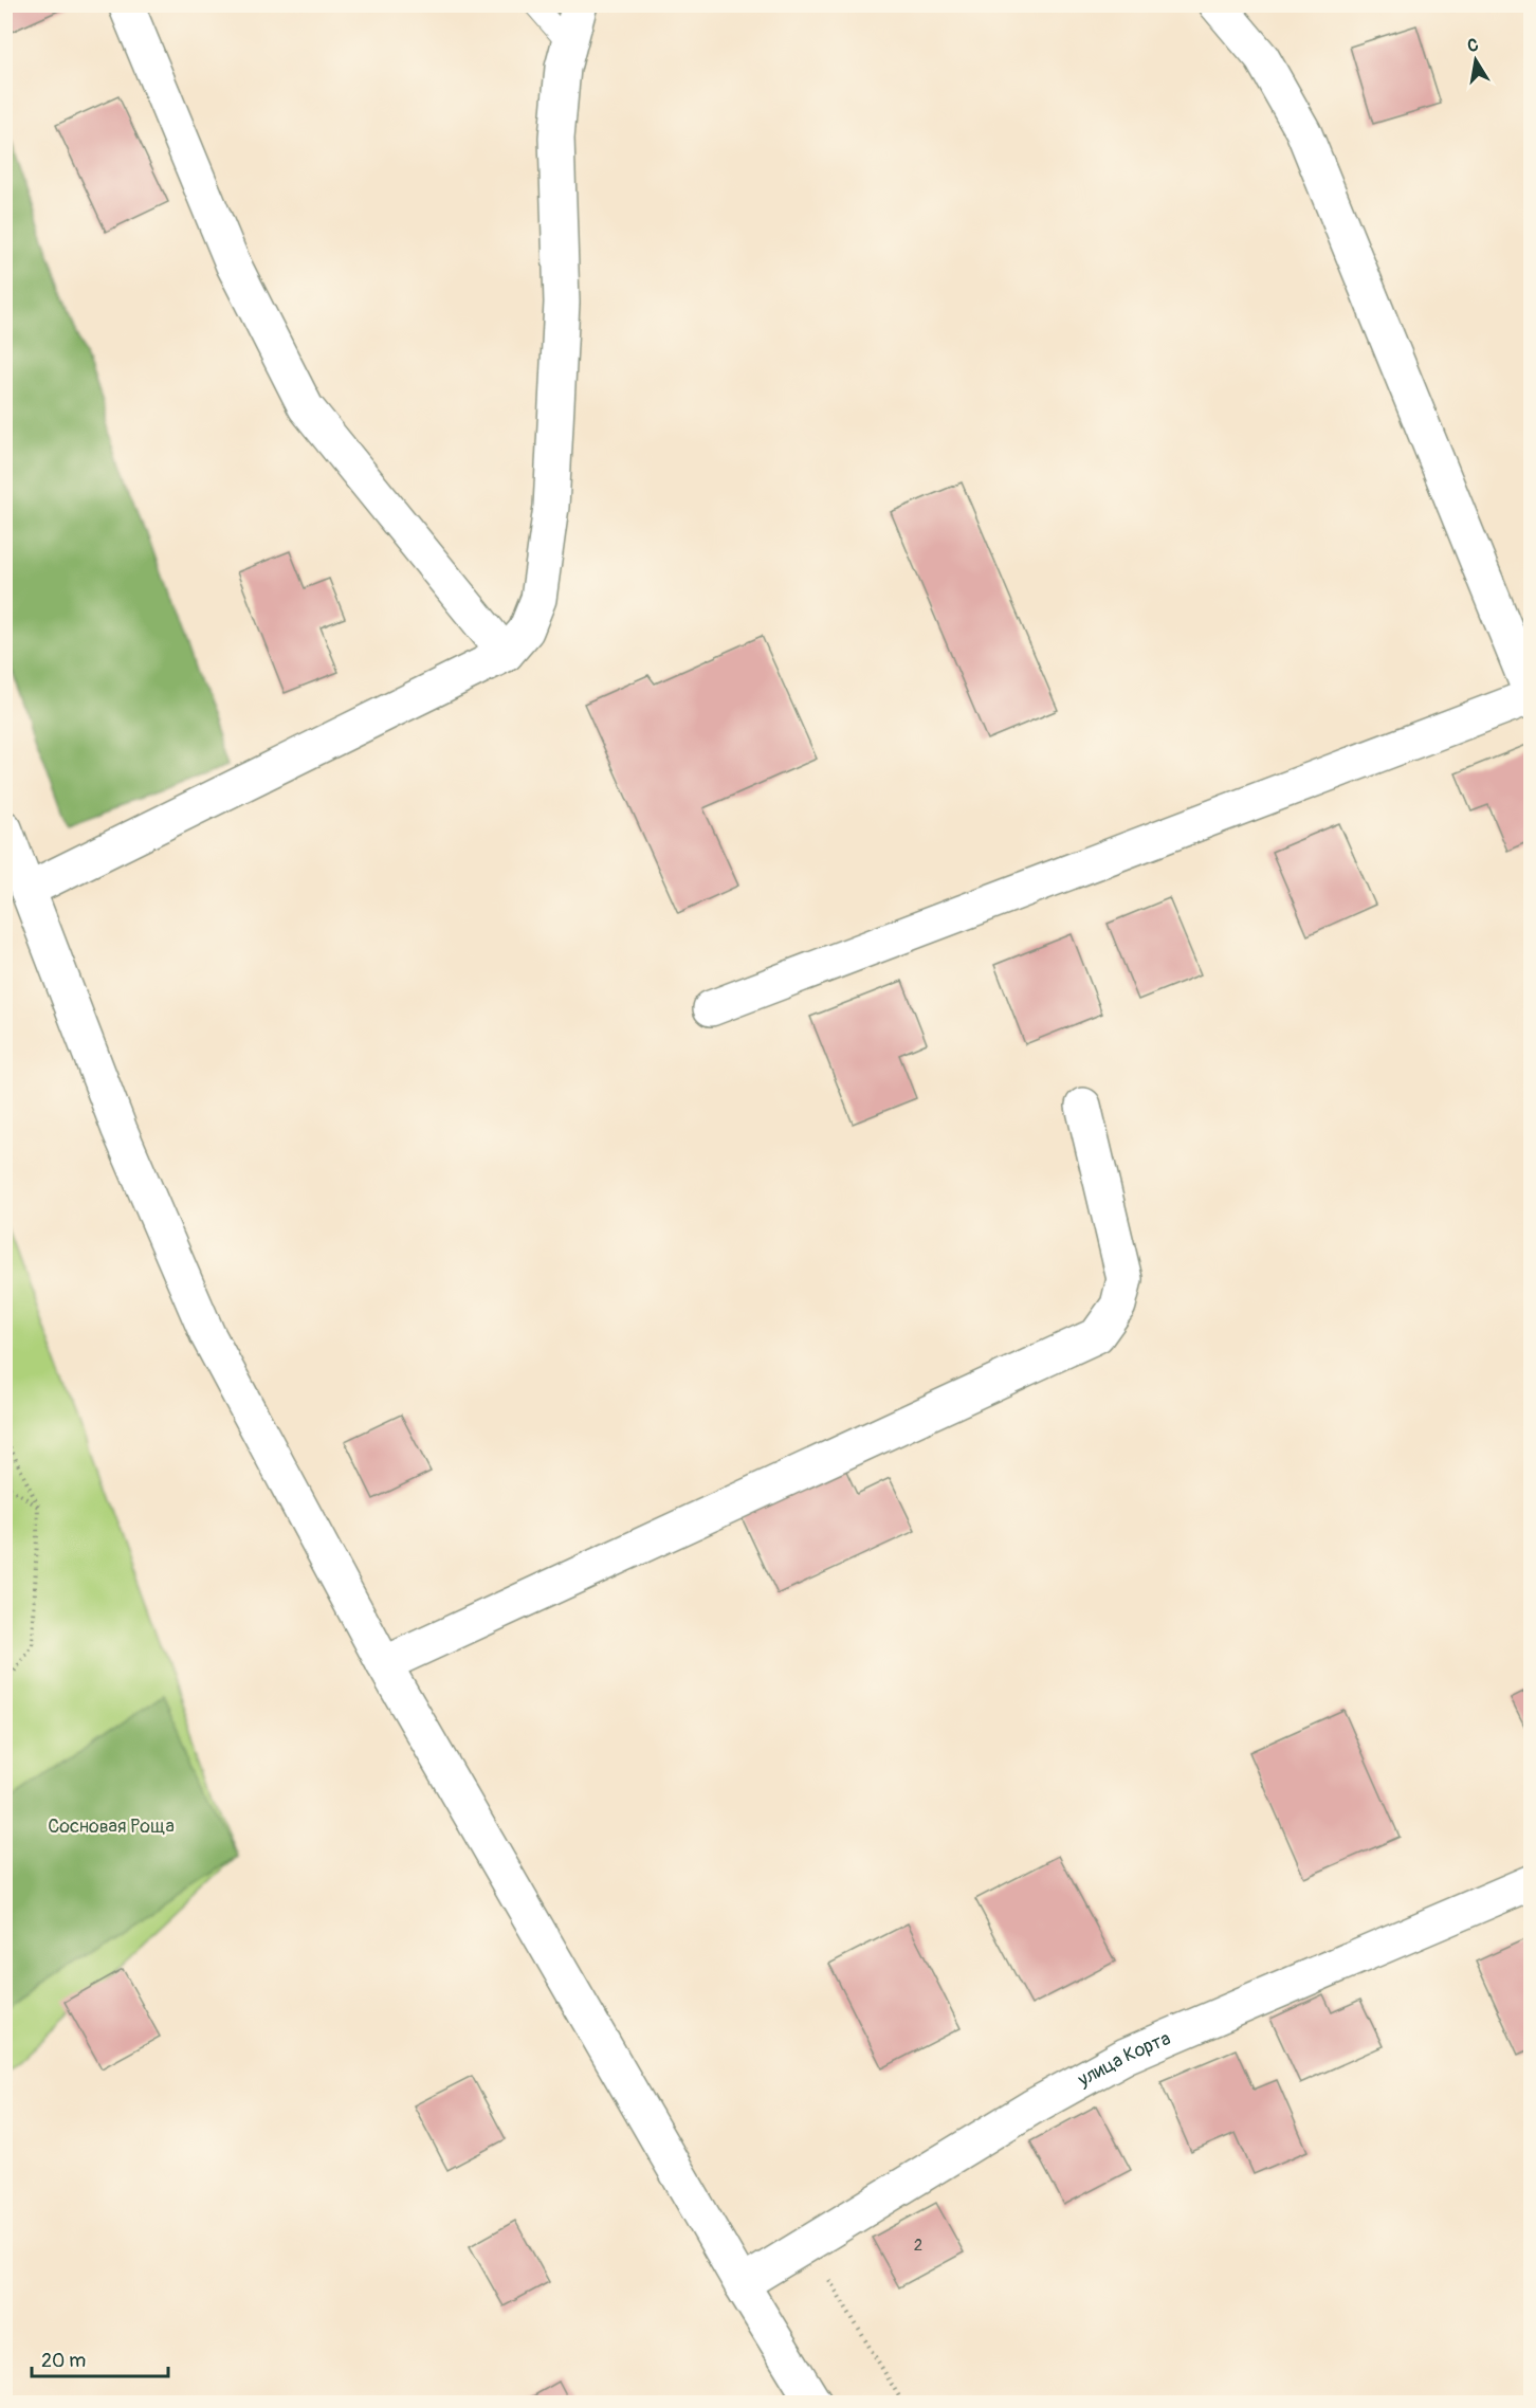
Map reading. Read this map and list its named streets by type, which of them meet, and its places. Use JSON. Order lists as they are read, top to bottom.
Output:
{
  "streets": {
    "street": ["улица Корта"]
  },
  "parks": ["Сосновая Роща"],
  "house_numbers": ["2"],
  "scale_bar": "20 m",
  "north": "top"
}
